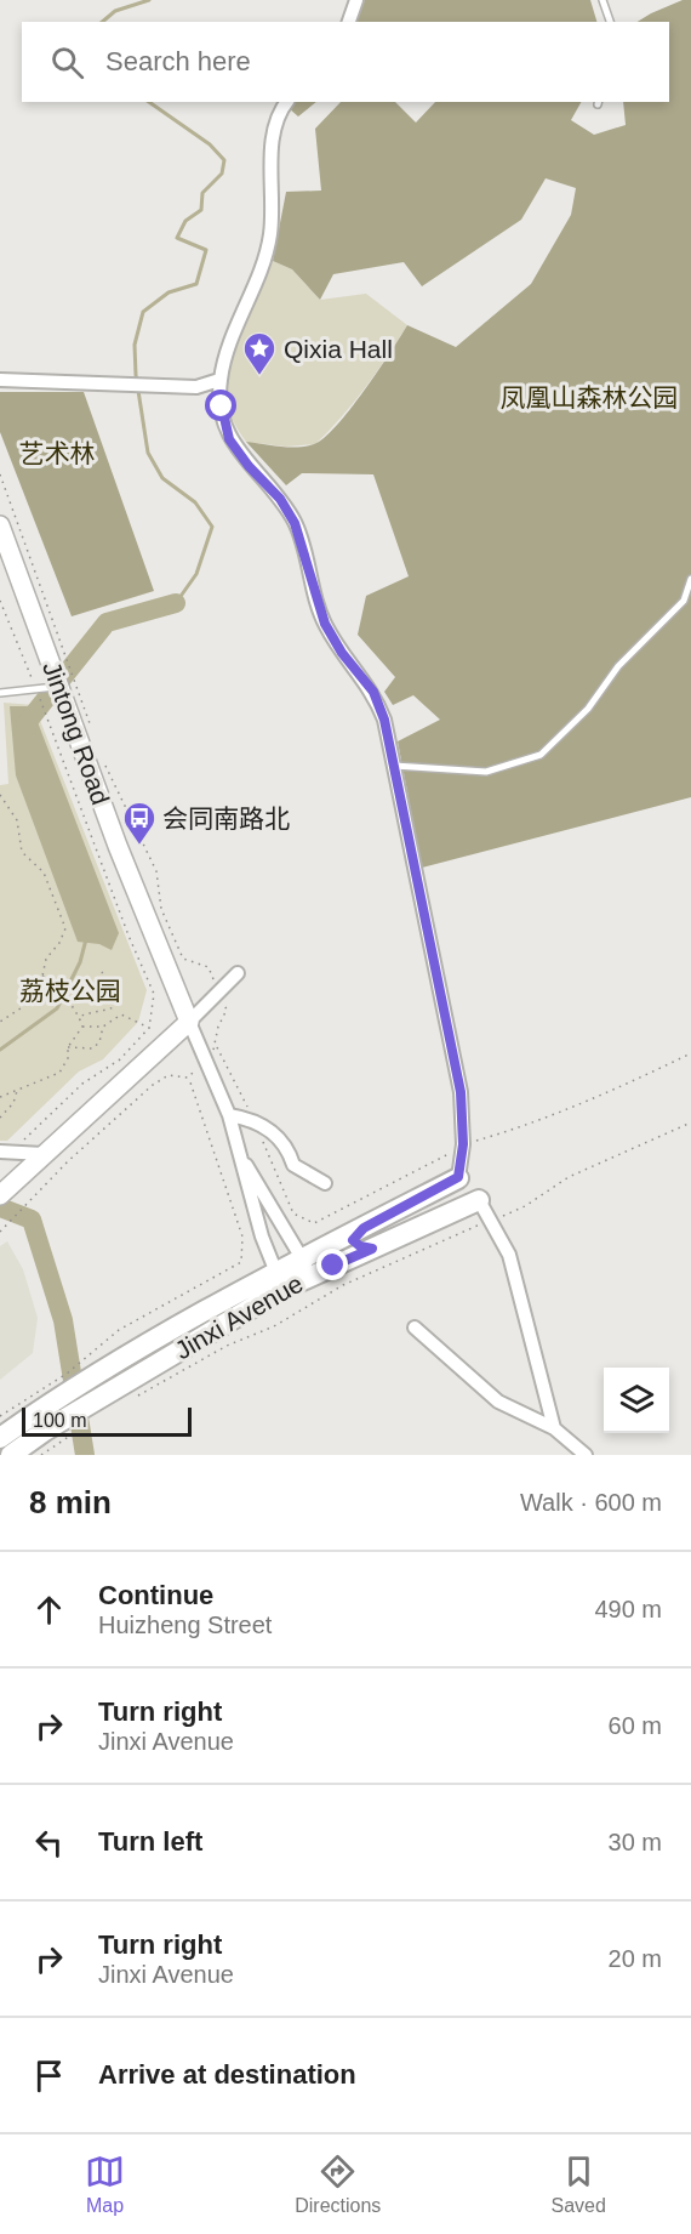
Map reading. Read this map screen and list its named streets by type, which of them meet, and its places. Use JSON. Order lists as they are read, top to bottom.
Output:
{
  "streets": {
    "main road": ["Jinxi Avenue"],
    "street": ["Jintong Road"]
  },
  "parks": ["凤凰山森林公园", "艺术林", "荔枝公园"],
  "places": {
    "place": ["Qixia Hall"],
    "bus stop": ["会同南路北"]
  },
  "scale_bar": "100 m",
  "page": {
    "search": "Search here",
    "scale": "100 m",
    "heading": ["8 min", "Walk · 600 m"],
    "list": [
      ["Continue", "Huizheng Street", "490 m"],
      ["Turn right", "Jinxi Avenue", "60 m"],
      ["Turn left", "30 m"],
      ["Turn right", "Jinxi Avenue", "20 m"],
      "Arrive at destination"
    ],
    "nav": ["Map", "Directions", "Saved"]
  }
}
